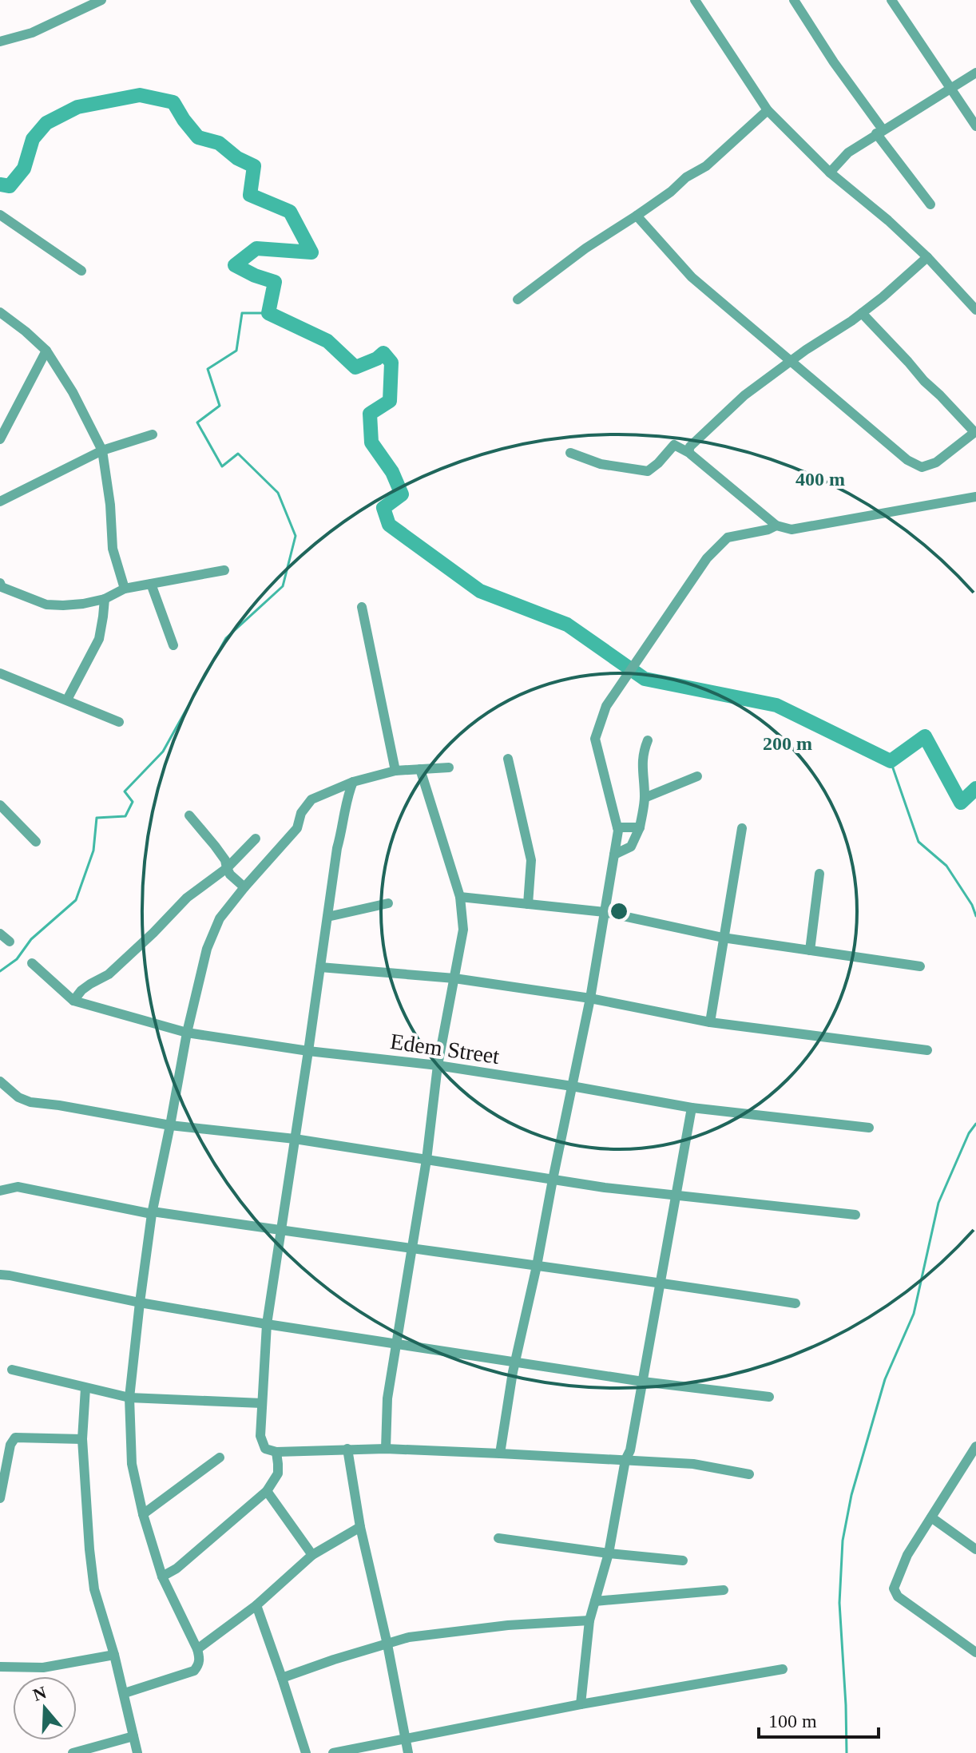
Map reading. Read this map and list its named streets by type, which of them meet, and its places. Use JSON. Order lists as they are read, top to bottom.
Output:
{
  "streets": {
    "street": ["Edem Street"]
  },
  "scale_bar": "100 m",
  "north": "top",
  "rings": ["400 m", "200 m"]
}
